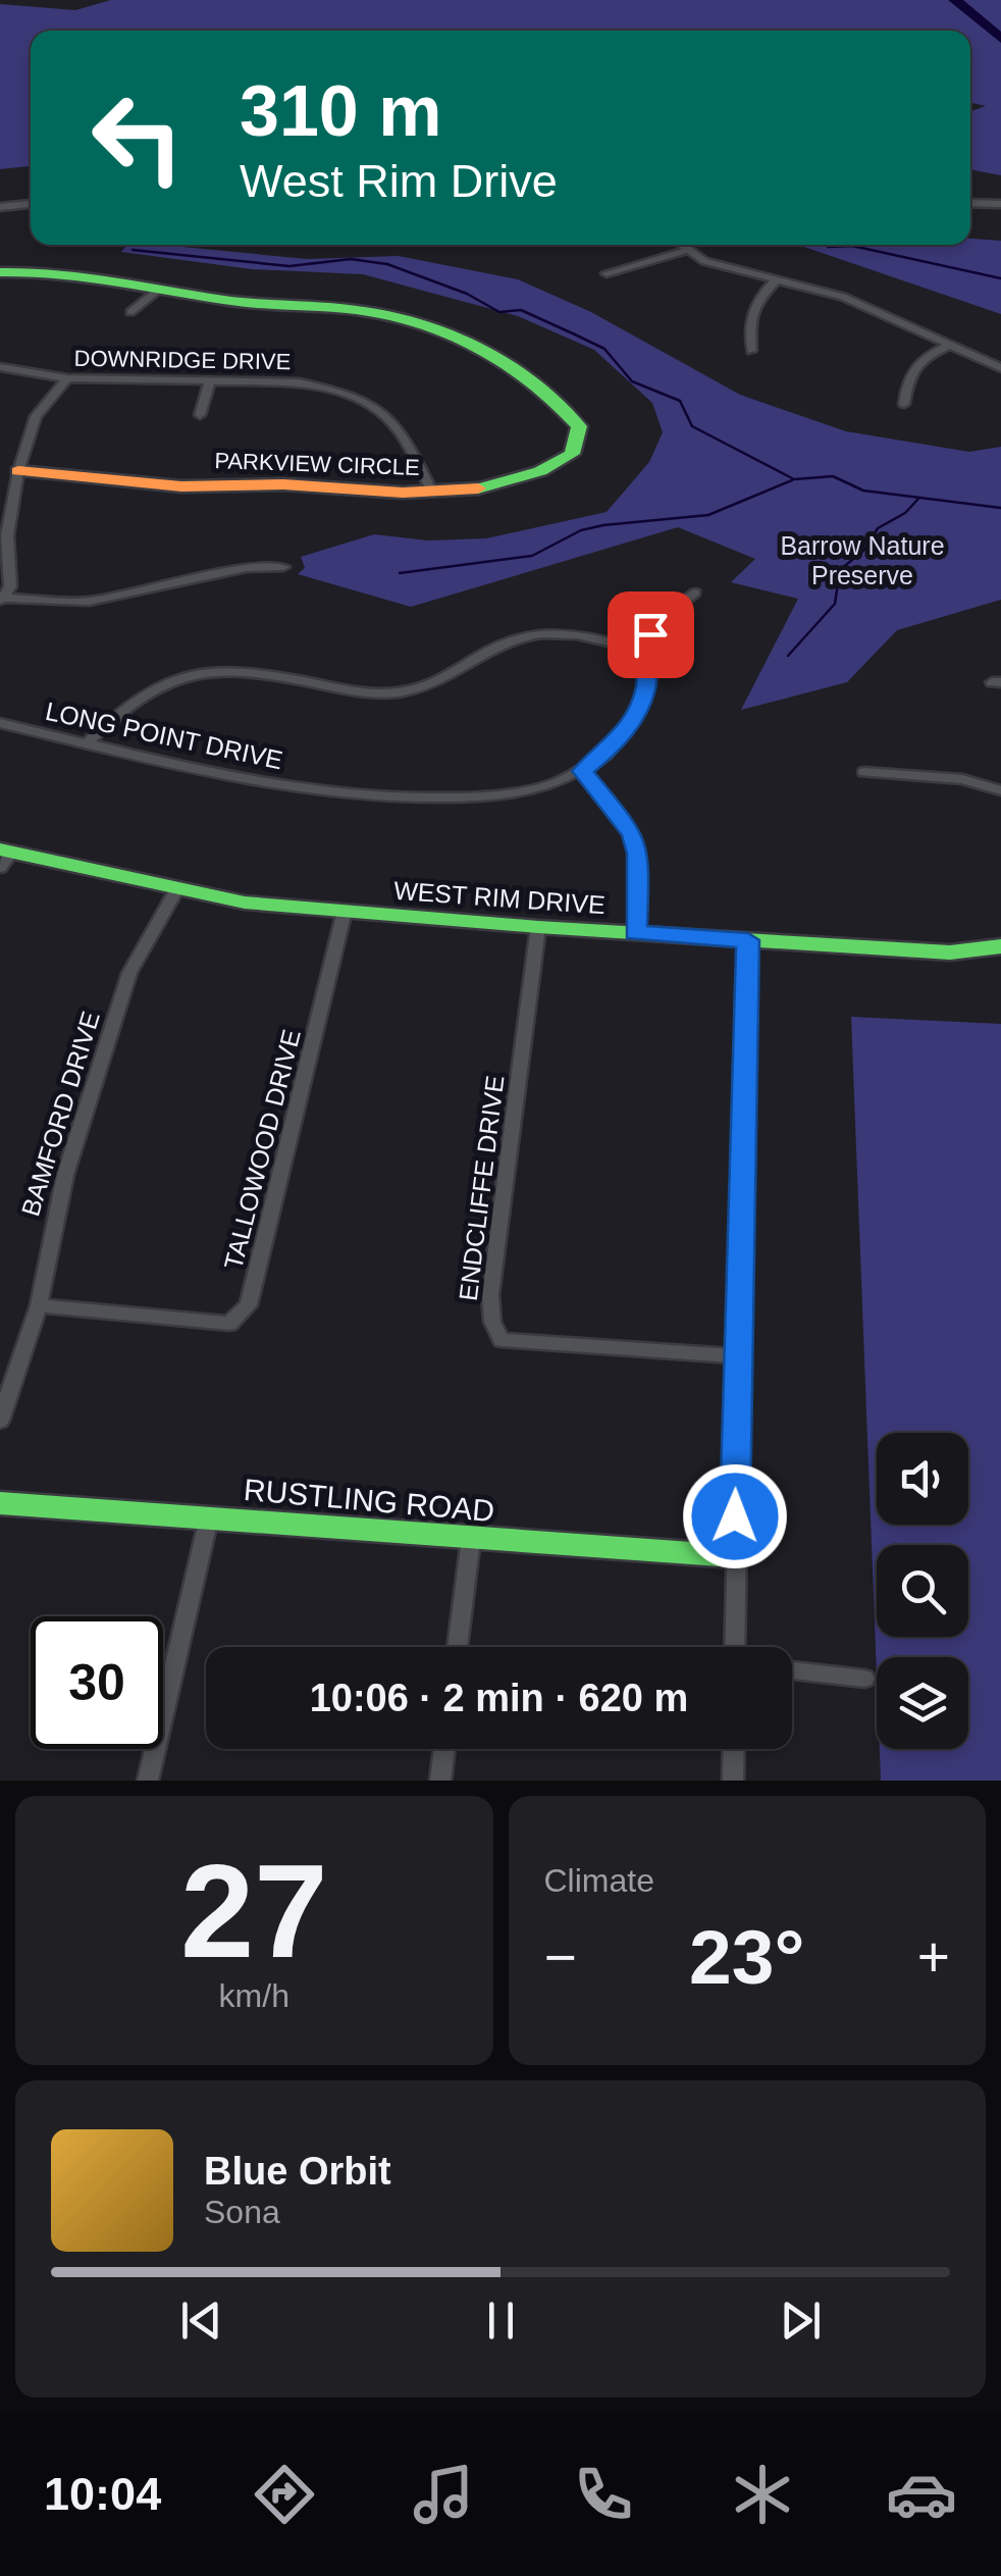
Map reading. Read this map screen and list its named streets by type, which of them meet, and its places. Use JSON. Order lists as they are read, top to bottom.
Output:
{
  "streets": {
    "street": [
      "DOWNRIDGE DRIVE",
      "PARKVIEW CIRCLE",
      "LONG POINT DRIVE",
      "WEST RIM DRIVE",
      "BAMFORD DRIVE",
      "TALLOWOOD DRIVE",
      "ENDCLIFFE DRIVE",
      "RUSTLING ROAD"
    ]
  },
  "crossings": [
    ["DOWNRIDGE DRIVE", "PARKVIEW CIRCLE"],
    ["WEST RIM DRIVE", "BAMFORD DRIVE"],
    ["WEST RIM DRIVE", "TALLOWOOD DRIVE"],
    ["WEST RIM DRIVE", "ENDCLIFFE DRIVE"],
    ["BAMFORD DRIVE", "TALLOWOOD DRIVE"]
  ],
  "parks": ["Barrow Nature Preserve"],
  "page": {
    "turn": ["310 m", "West Rim Drive"],
    "limit": "30",
    "trip": "10:06 · 2 min · 620 m",
    "tile": [
      ["27", "km/h"],
      "Climate"
    ],
    "heat": ["−", "23°", "+"],
    "song": ["Blue Orbit", "Sona"],
    "tabs": "10:04"
  }
}
